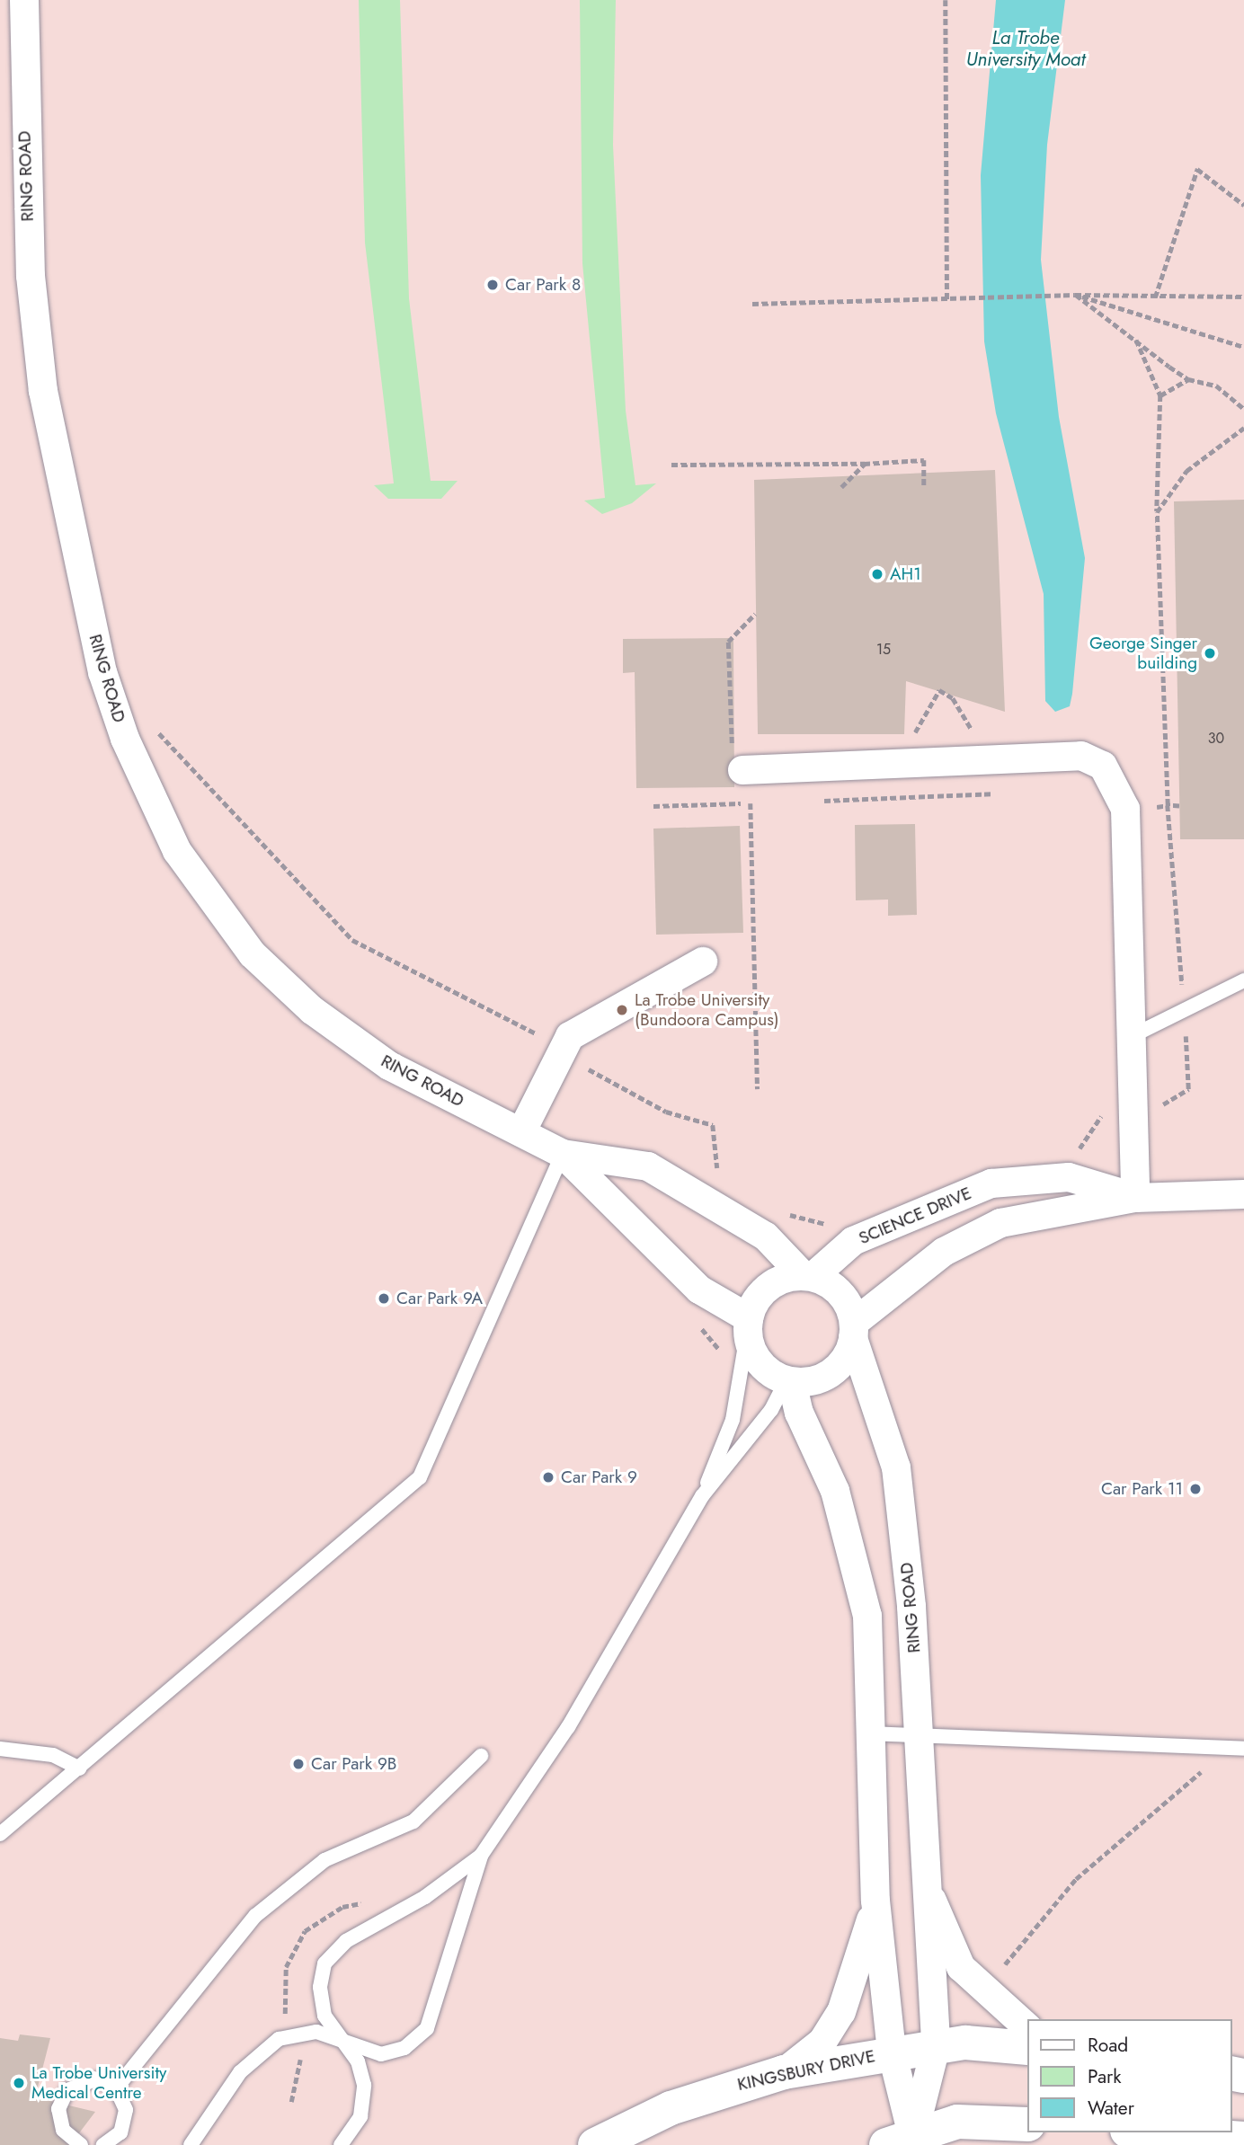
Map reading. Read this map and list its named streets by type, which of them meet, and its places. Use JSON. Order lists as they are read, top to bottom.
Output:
{
  "streets": {
    "main road": ["KINGSBURY DRIVE"],
    "street": ["RING ROAD", "SCIENCE DRIVE"]
  },
  "crossings": [
    ["RING ROAD", "SCIENCE DRIVE"],
    ["RING ROAD", "KINGSBURY DRIVE"]
  ],
  "water": ["La Trobe University Moat"],
  "places": [
    "Car Park 8",
    "AH1",
    "George Singer building",
    "La Trobe University (Bundoora Campus)",
    "Car Park 9A",
    "Car Park 9",
    "Car Park 11",
    "Car Park 9B",
    "La Trobe University Medical Centre"
  ],
  "house_numbers": ["15", "30"],
  "legend": ["Road", "Park", "Water"]
}
